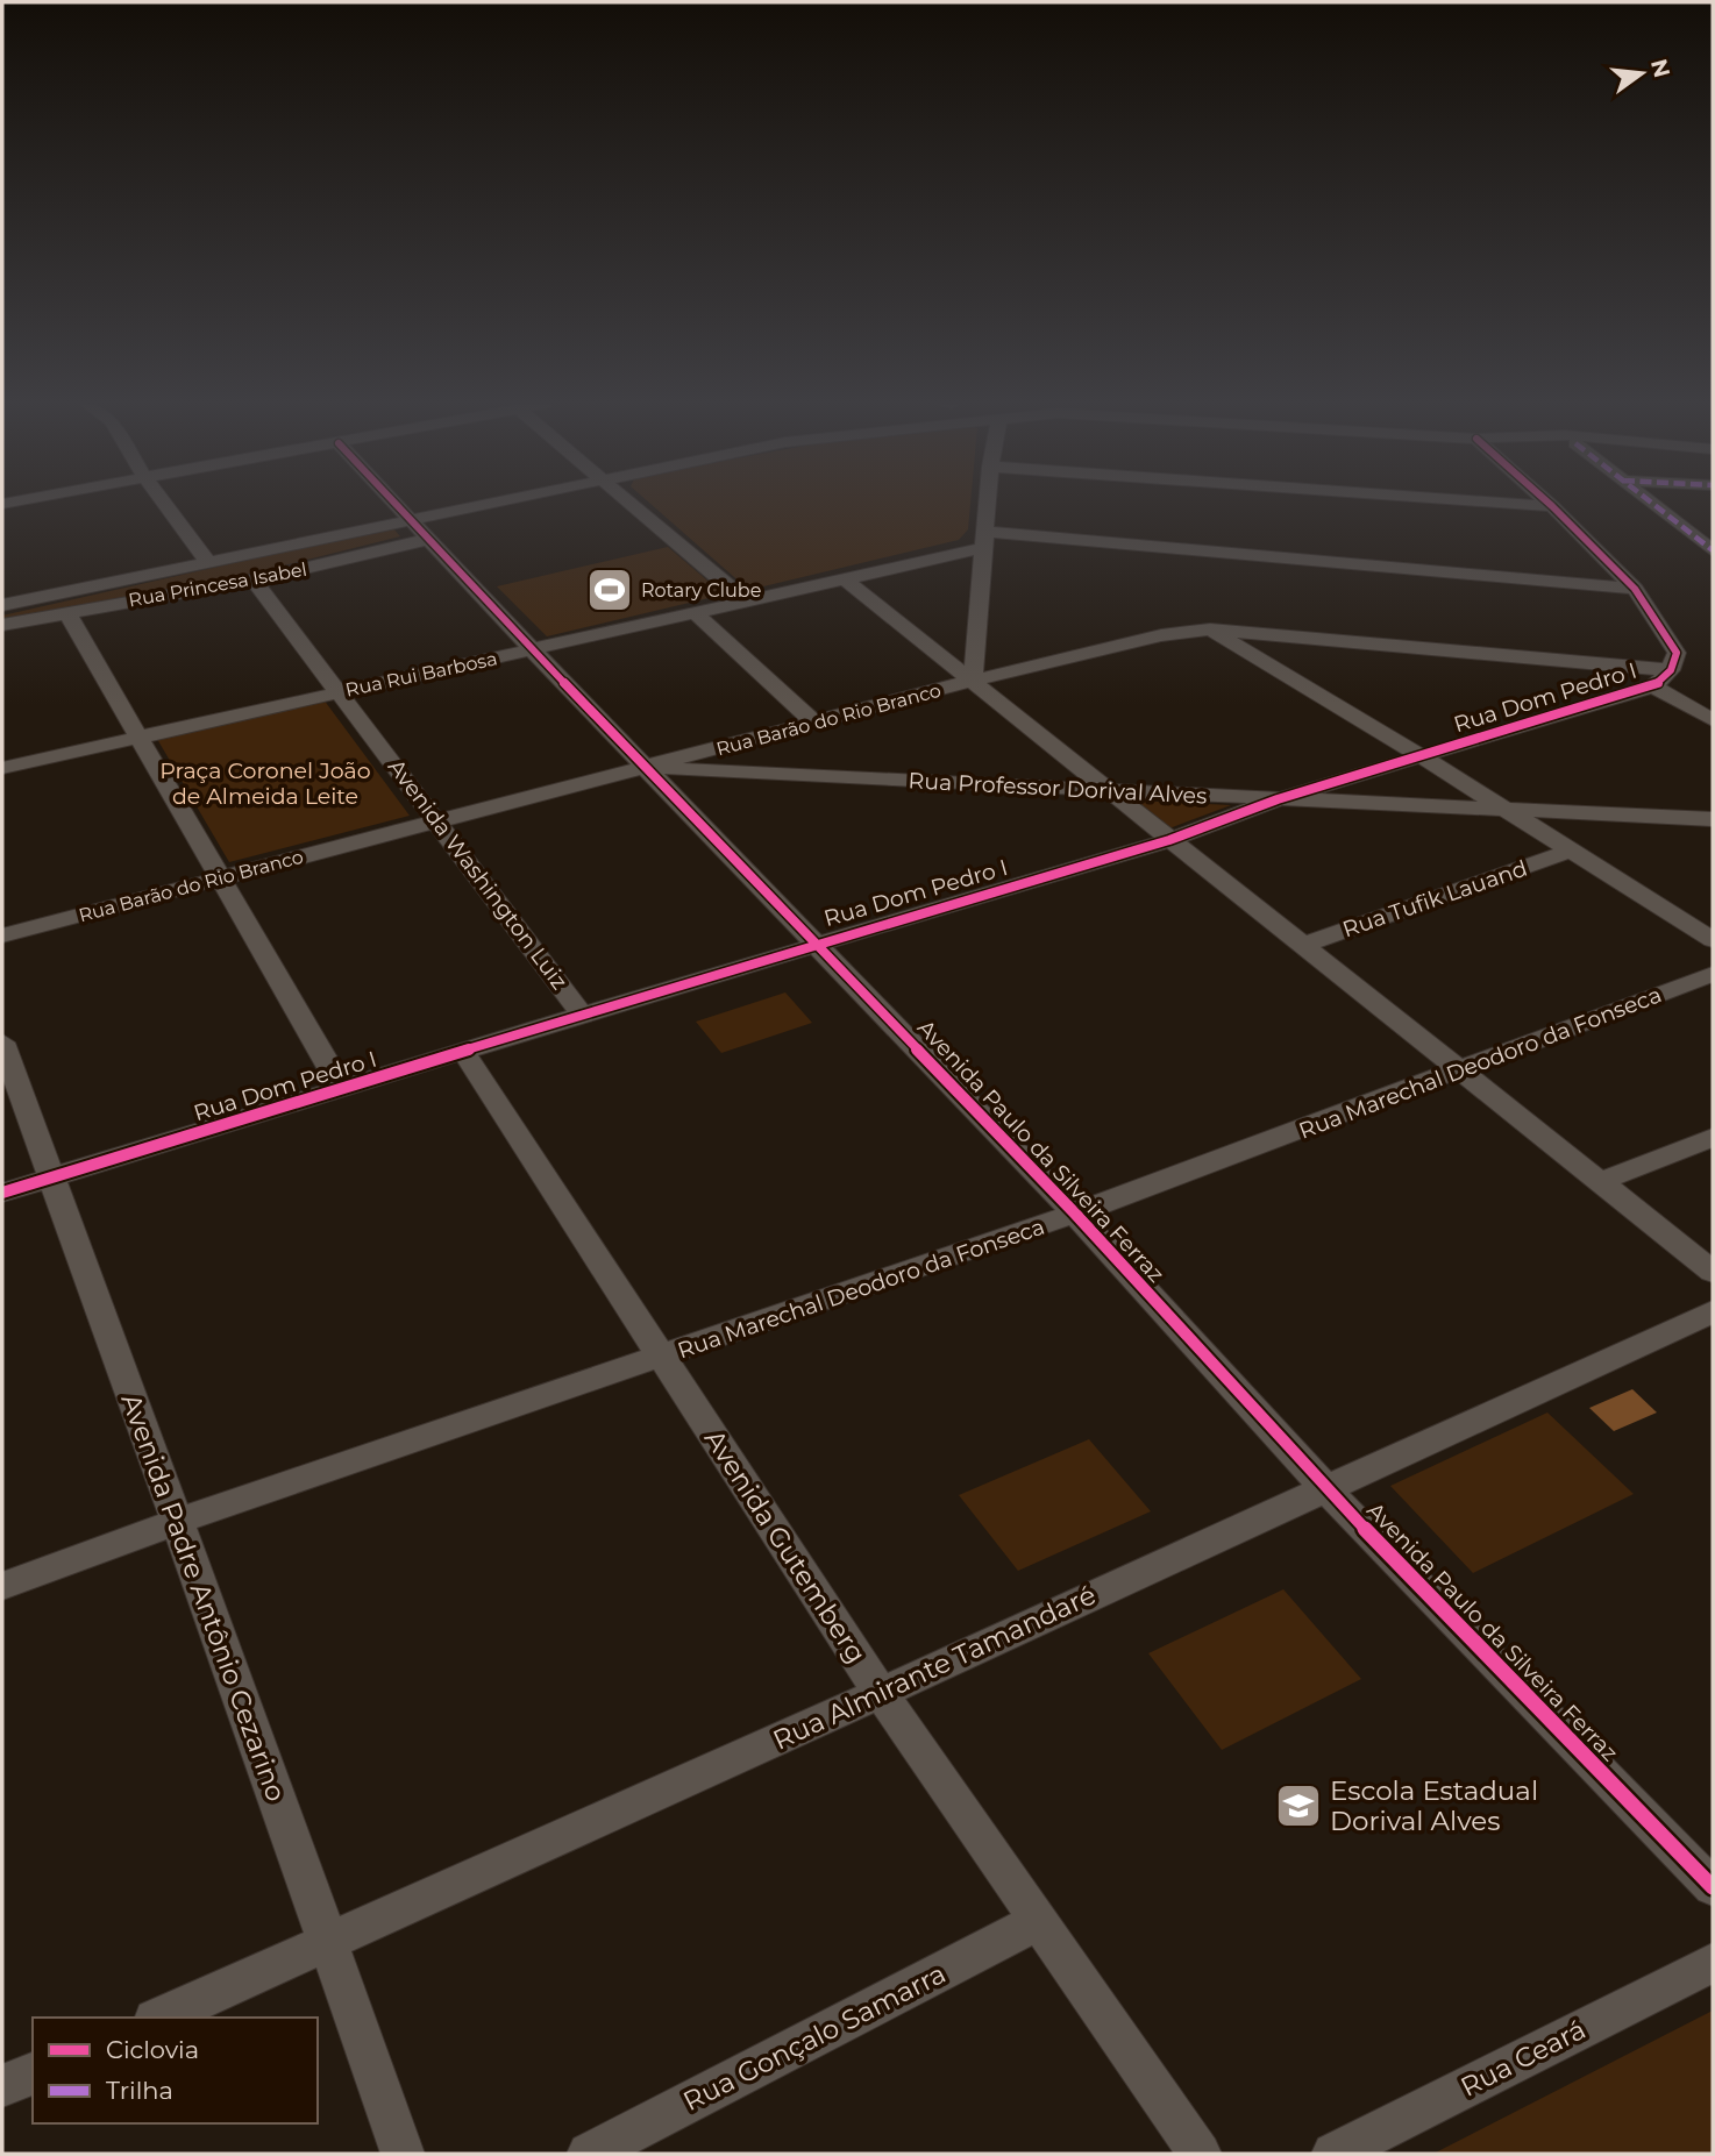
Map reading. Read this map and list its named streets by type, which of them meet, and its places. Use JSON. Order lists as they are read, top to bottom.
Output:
{
  "streets": {
    "street": [
      "Rua Princesa Isabel",
      "Rua Rui Barbosa",
      "Rua Dom Pedro I",
      "Rua Barão do Rio Branco",
      "Rua Professor Dorival Alves",
      "Avenida Washington Luiz",
      "Rua Tufik Lauand",
      "Rua Marechal Deodoro da Fonseca",
      "Avenida Paulo da Silveira Ferraz",
      "Avenida Gutemberg",
      "Avenida Padre Antônio Cezarino",
      "Rua Almirante Tamandaré",
      "Rua Gonçalo Samarra",
      "Rua Ceará"
    ]
  },
  "crossings": [
    ["Rua Princesa Isabel", "Avenida Washington Luiz"],
    ["Rua Princesa Isabel", "Avenida Paulo da Silveira Ferraz"],
    ["Rua Rui Barbosa", "Avenida Washington Luiz"],
    ["Rua Rui Barbosa", "Avenida Paulo da Silveira Ferraz"],
    ["Rua Dom Pedro I", "Rua Professor Dorival Alves"],
    ["Rua Dom Pedro I", "Avenida Washington Luiz"],
    ["Rua Dom Pedro I", "Avenida Paulo da Silveira Ferraz"],
    ["Rua Dom Pedro I", "Avenida Gutemberg"],
    ["Rua Dom Pedro I", "Avenida Padre Antônio Cezarino"],
    ["Rua Barão do Rio Branco", "Rua Professor Dorival Alves"],
    ["Rua Barão do Rio Branco", "Avenida Washington Luiz"],
    ["Rua Barão do Rio Branco", "Avenida Paulo da Silveira Ferraz"],
    ["Rua Professor Dorival Alves", "Avenida Paulo da Silveira Ferraz"],
    ["Rua Marechal Deodoro da Fonseca", "Avenida Paulo da Silveira Ferraz"],
    ["Rua Marechal Deodoro da Fonseca", "Avenida Gutemberg"],
    ["Rua Marechal Deodoro da Fonseca", "Avenida Padre Antônio Cezarino"],
    ["Avenida Paulo da Silveira Ferraz", "Rua Almirante Tamandaré"],
    ["Avenida Gutemberg", "Rua Almirante Tamandaré"],
    ["Avenida Gutemberg", "Rua Gonçalo Samarra"],
    ["Avenida Padre Antônio Cezarino", "Rua Almirante Tamandaré"]
  ],
  "parks": ["Praça Coronel João de Almeida Leite"],
  "places": {
    "sports": ["Rotary Clube"],
    "school or university": ["Escola Estadual Dorival Alves"]
  },
  "legend": ["Ciclovia", "Trilha"],
  "north": "right"
}
